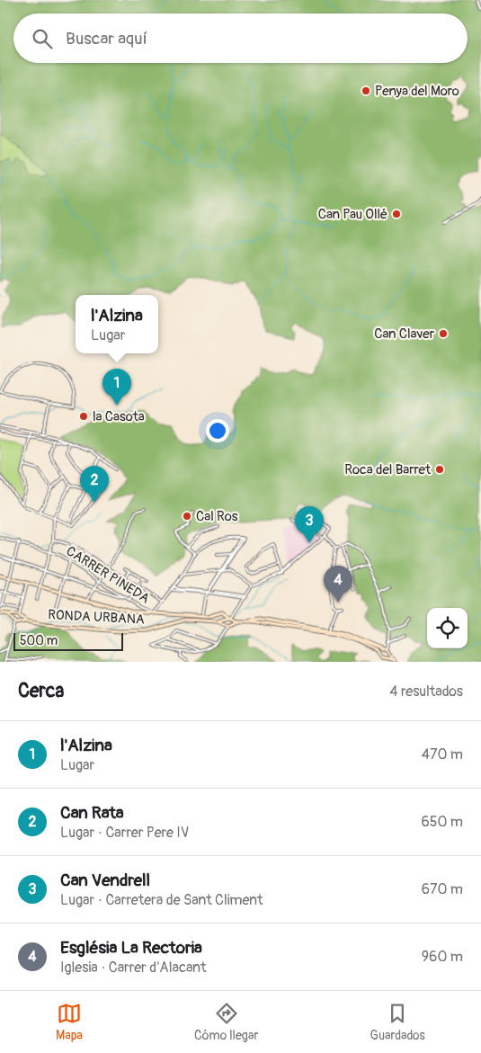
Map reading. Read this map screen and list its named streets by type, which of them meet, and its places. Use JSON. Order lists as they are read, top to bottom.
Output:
{
  "streets": {
    "main road": ["RONDA URBANA"],
    "street": ["CARRER PINEDA"]
  },
  "places": [
    "Penya del Moro",
    "Can Pau Ollé",
    "Can Claver",
    "la Casota",
    "Roca del Barret",
    "Cal Ros"
  ],
  "scale_bar": "500 m",
  "page": {
    "search": "Buscar aquí",
    "popup": ["l'Alzina", "Lugar"],
    "pins": [
      "1",
      "2",
      "3",
      "4"
    ],
    "scale": "500 m",
    "heading": ["Cerca", "4 resultados"],
    "list": [
      {
        "mark": "1",
        "name": "l'Alzina",
        "note": "Lugar",
        "value": "470 m"
      },
      {
        "mark": "2",
        "name": "Can Rata",
        "note": "Lugar · Carrer Pere IV",
        "value": "650 m"
      },
      {
        "mark": "3",
        "name": "Can Vendrell",
        "note": "Lugar · Carretera de Sant Climent",
        "value": "670 m"
      },
      {
        "mark": "4",
        "name": "Església La Rectoria",
        "note": "Iglesia · Carrer d'Alacant",
        "value": "960 m"
      }
    ],
    "nav": ["Mapa", "Cómo llegar", "Guardados"]
  }
}
